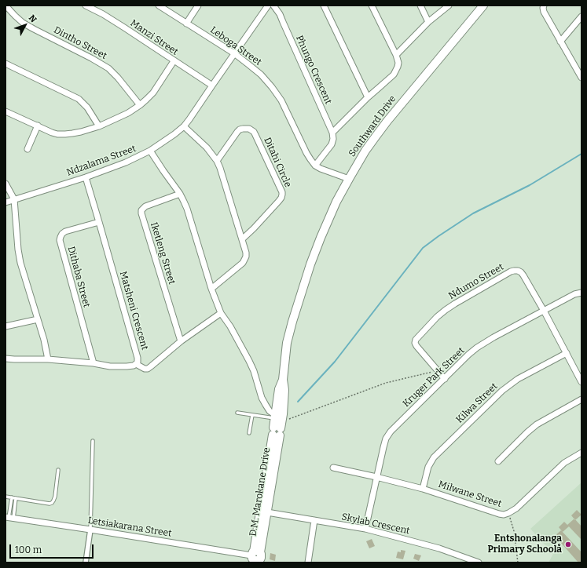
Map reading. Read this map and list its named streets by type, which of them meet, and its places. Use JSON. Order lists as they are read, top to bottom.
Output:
{
  "streets": {
    "main road": ["Southward Drive", "D.M. Marokane Drive"],
    "street": [
      "Manzi Street",
      "Dintho Street",
      "Leboga Street",
      "Phungo Crescent",
      "Ndzalama Street",
      "Ditahi Circle",
      "Iketleng Street",
      "Dithaba Street",
      "Ndumo Street",
      "Matsheni Crescent",
      "Kruger Park Street",
      "Kilwa Street",
      "Milwane Street",
      "Skylab Crescent",
      "Letsiakarana Street"
    ]
  },
  "crossings": [
    ["Manzi Street", "Ndzalama Street"],
    ["Leboga Street", "Phungo Crescent"],
    ["Leboga Street", "Ndzalama Street"],
    ["Southward Drive", "D.M. Marokane Drive"],
    ["Ndzalama Street", "Matsheni Crescent"],
    ["Dithaba Street", "Matsheni Crescent"],
    ["Ndumo Street", "Kruger Park Street"],
    ["Ndumo Street", "Kilwa Street"],
    ["Kruger Park Street", "Milwane Street"],
    ["Kruger Park Street", "Skylab Crescent"],
    ["Kilwa Street", "Milwane Street"],
    ["D.M. Marokane Drive", "Skylab Crescent"],
    ["D.M. Marokane Drive", "Letsiakarana Street"]
  ],
  "places": ["Entshonalanga Primary Schoolå"],
  "scale_bar": "100 m",
  "north": "top right"
}
